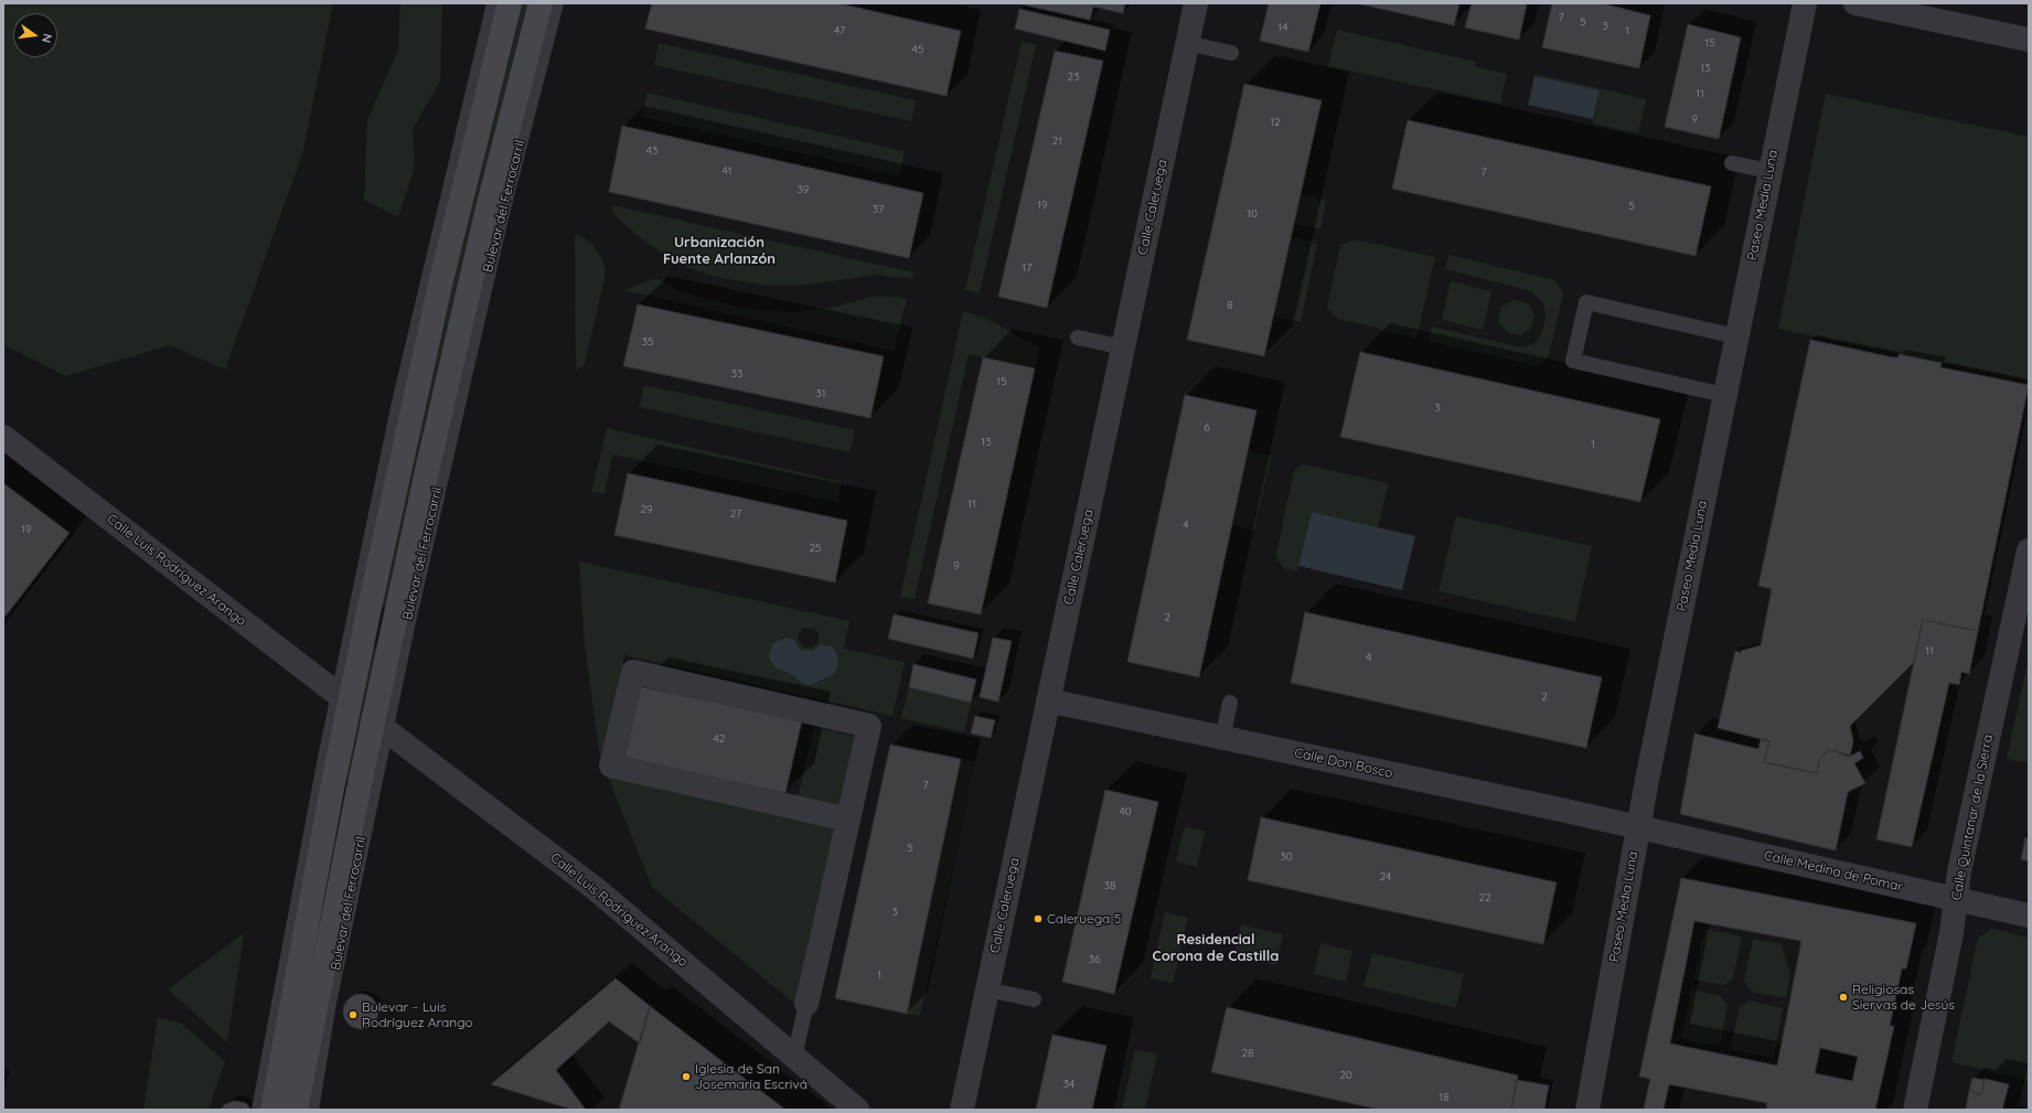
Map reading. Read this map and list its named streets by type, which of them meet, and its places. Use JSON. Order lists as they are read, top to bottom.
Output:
{
  "streets": {
    "main road": ["Bulevar del Ferrocarril"],
    "street": [
      "Paseo Media Luna",
      "Calle Caleruega",
      "Calle Luis Rodríguez Arango",
      "Calle Don Bosco",
      "Calle Quintanar de la Sierra",
      "Calle Medina de Pomar"
    ]
  },
  "crossings": [
    ["Paseo Media Luna", "Calle Don Bosco"],
    ["Paseo Media Luna", "Calle Medina de Pomar"],
    ["Bulevar del Ferrocarril", "Calle Luis Rodríguez Arango"],
    ["Calle Caleruega", "Calle Don Bosco"],
    ["Calle Don Bosco", "Calle Medina de Pomar"],
    ["Calle Quintanar de la Sierra", "Calle Medina de Pomar"]
  ],
  "districts": ["Urbanización Fuente Arlanzón", "Residencial Corona de Castilla"],
  "places": [
    "Caleruega 5",
    "Religiosas Siervas de Jesús",
    "Bulevar – Luis Rodríguez Arango",
    "Iglesia de San Josemaría Escrivá"
  ],
  "house_numbers": [
    "7",
    "5",
    "3",
    "14",
    "47",
    "1",
    "15",
    "45",
    "13",
    "23",
    "11",
    "9",
    "12",
    "21",
    "43",
    "41",
    "7",
    "39",
    "19",
    "5",
    "37",
    "10",
    "17",
    "8",
    "35",
    "33",
    "15",
    "31",
    "3",
    "6",
    "13",
    "1",
    "11",
    "29",
    "27",
    "4",
    "19",
    "25",
    "9",
    "2",
    "11",
    "4",
    "2",
    "42",
    "7",
    "40",
    "5",
    "30",
    "24",
    "38",
    "22",
    "3",
    "36",
    "1",
    "28",
    "20",
    "34",
    "18"
  ],
  "north": "right"
}
